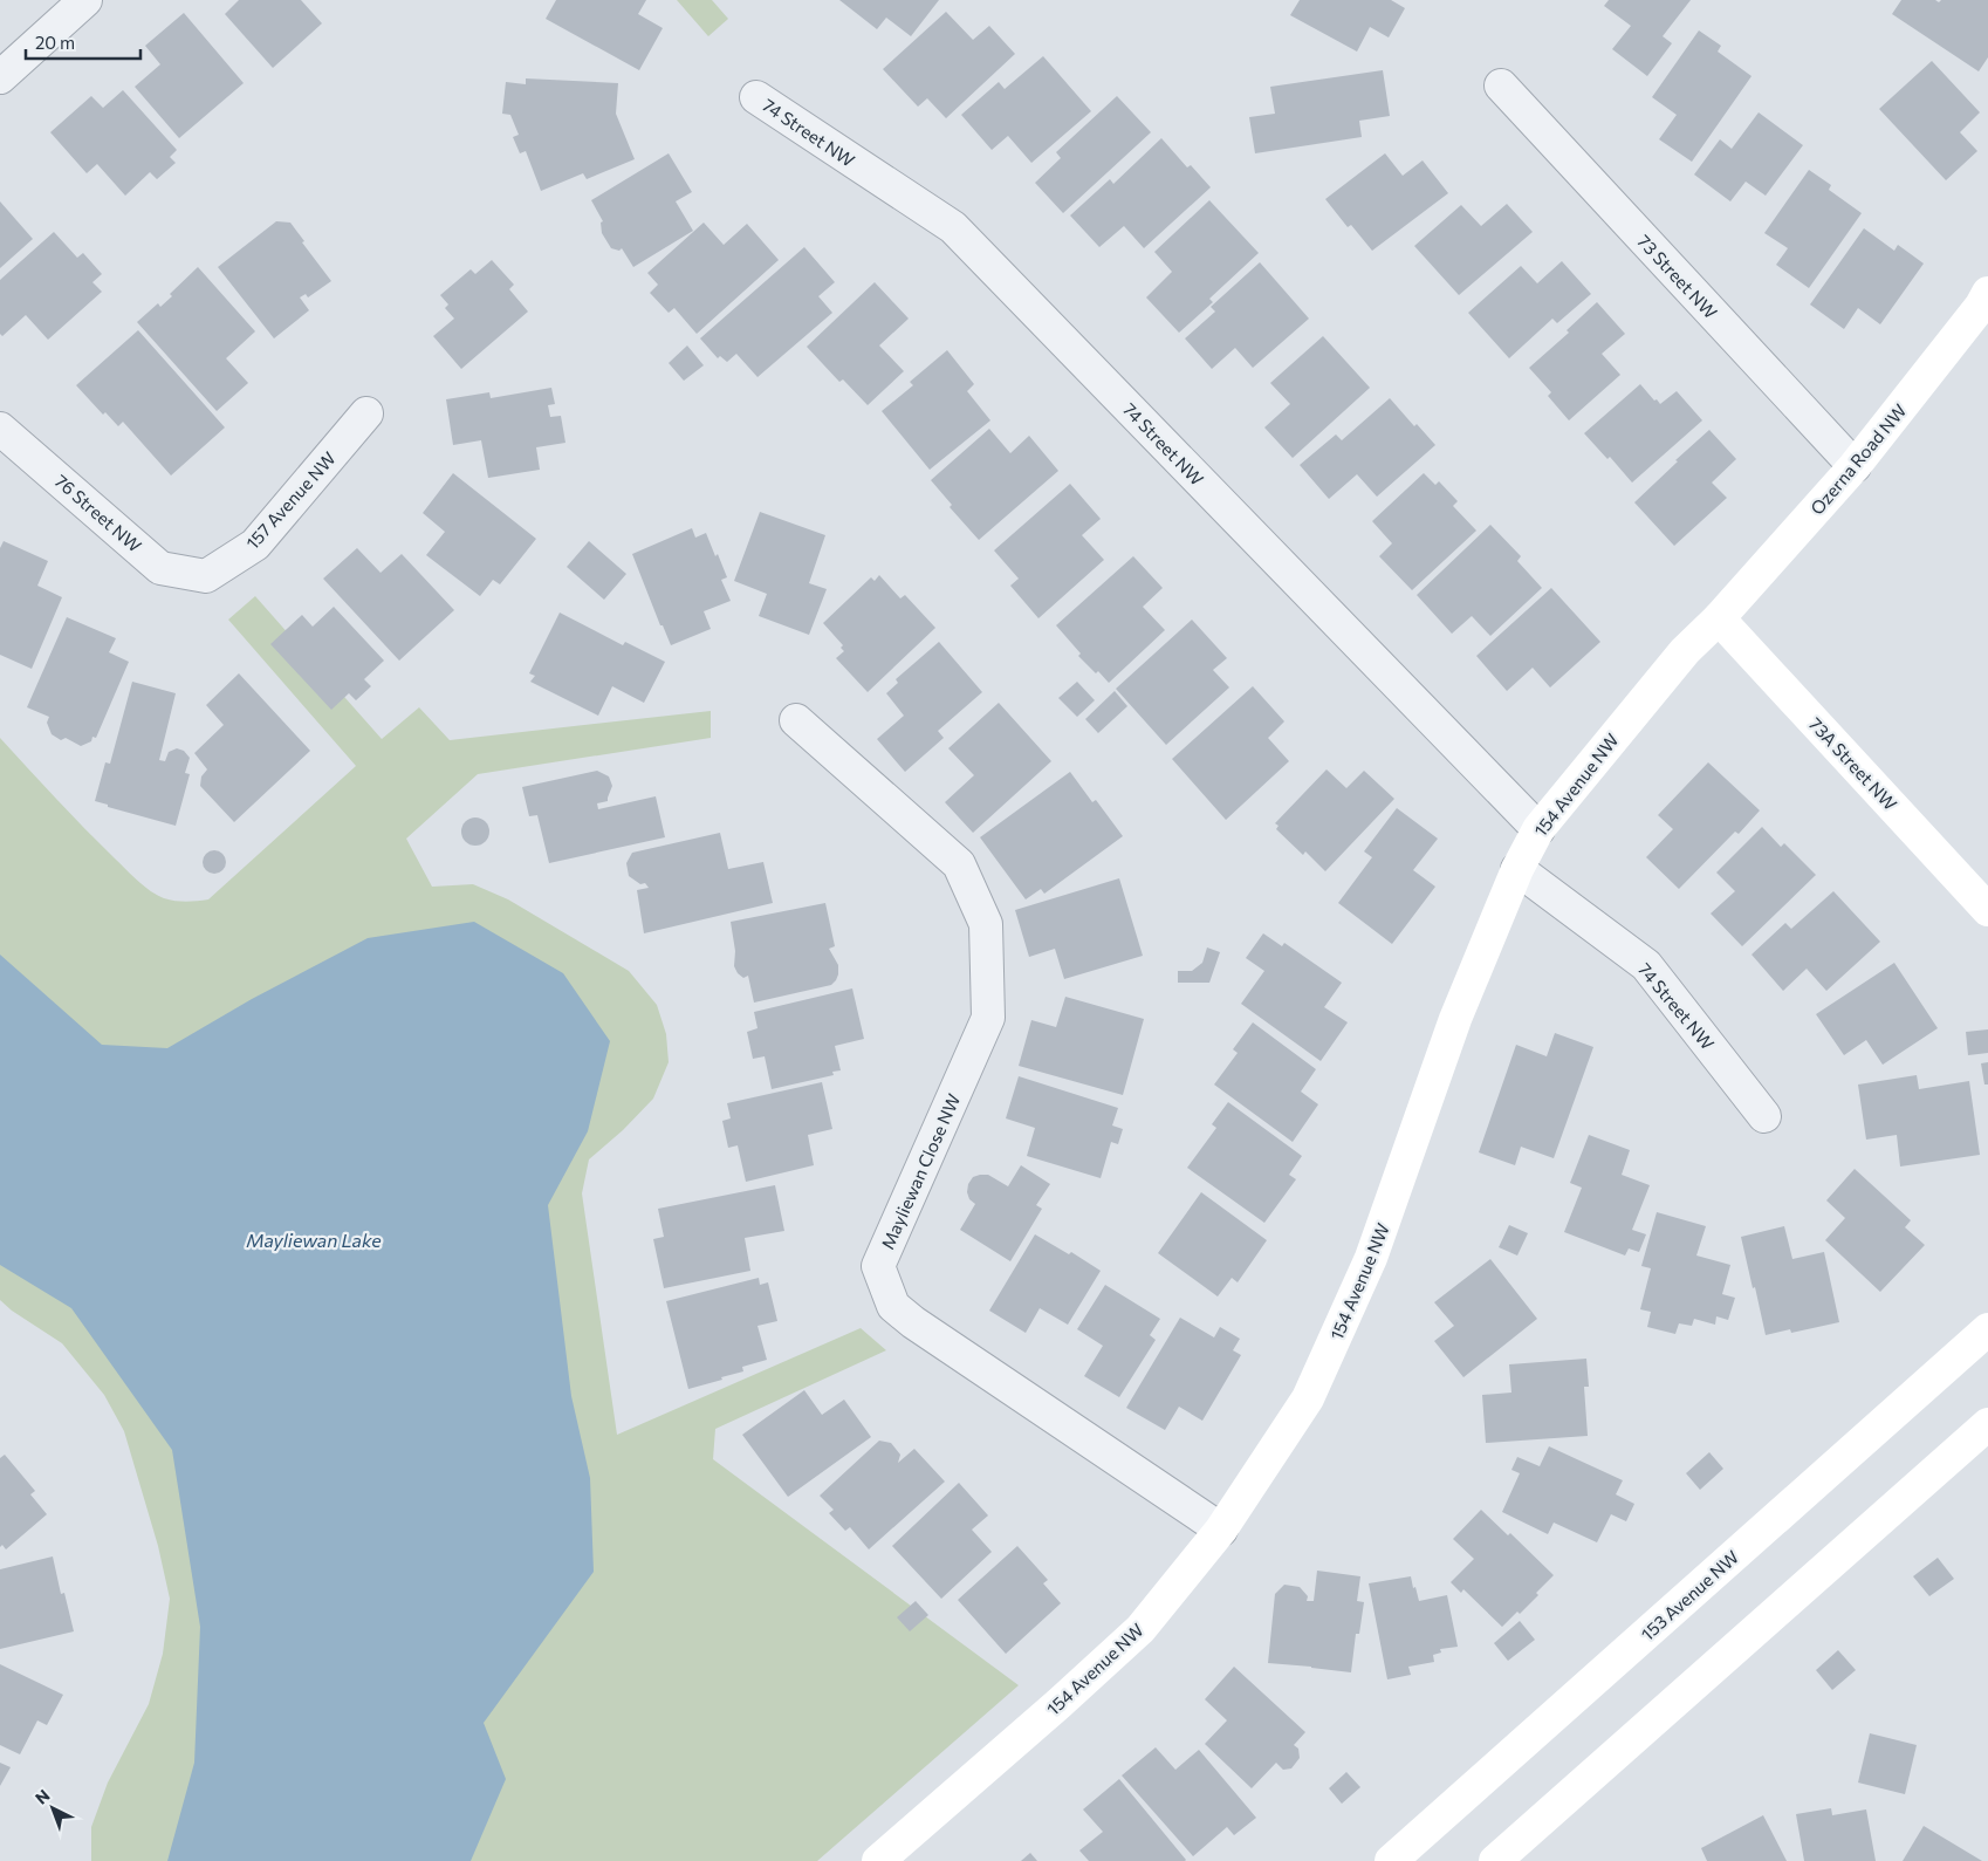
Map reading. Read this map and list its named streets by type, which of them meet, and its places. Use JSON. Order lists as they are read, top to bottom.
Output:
{
  "streets": {
    "street": [
      "74 Street NW",
      "73 Street NW",
      "Ozerna Road NW",
      "157 Avenue NW",
      "76 Street NW",
      "73A Street NW",
      "154 Avenue NW",
      "Mayliewan Close NW",
      "153 Avenue NW"
    ]
  },
  "crossings": [
    ["74 Street NW", "154 Avenue NW"],
    ["73 Street NW", "Ozerna Road NW"],
    ["Ozerna Road NW", "73A Street NW"],
    ["Ozerna Road NW", "154 Avenue NW"],
    ["157 Avenue NW", "76 Street NW"],
    ["73A Street NW", "154 Avenue NW"],
    ["154 Avenue NW", "Mayliewan Close NW"]
  ],
  "water": ["Mayliewan Lake"],
  "scale_bar": "20 m",
  "north": "top left"
}
